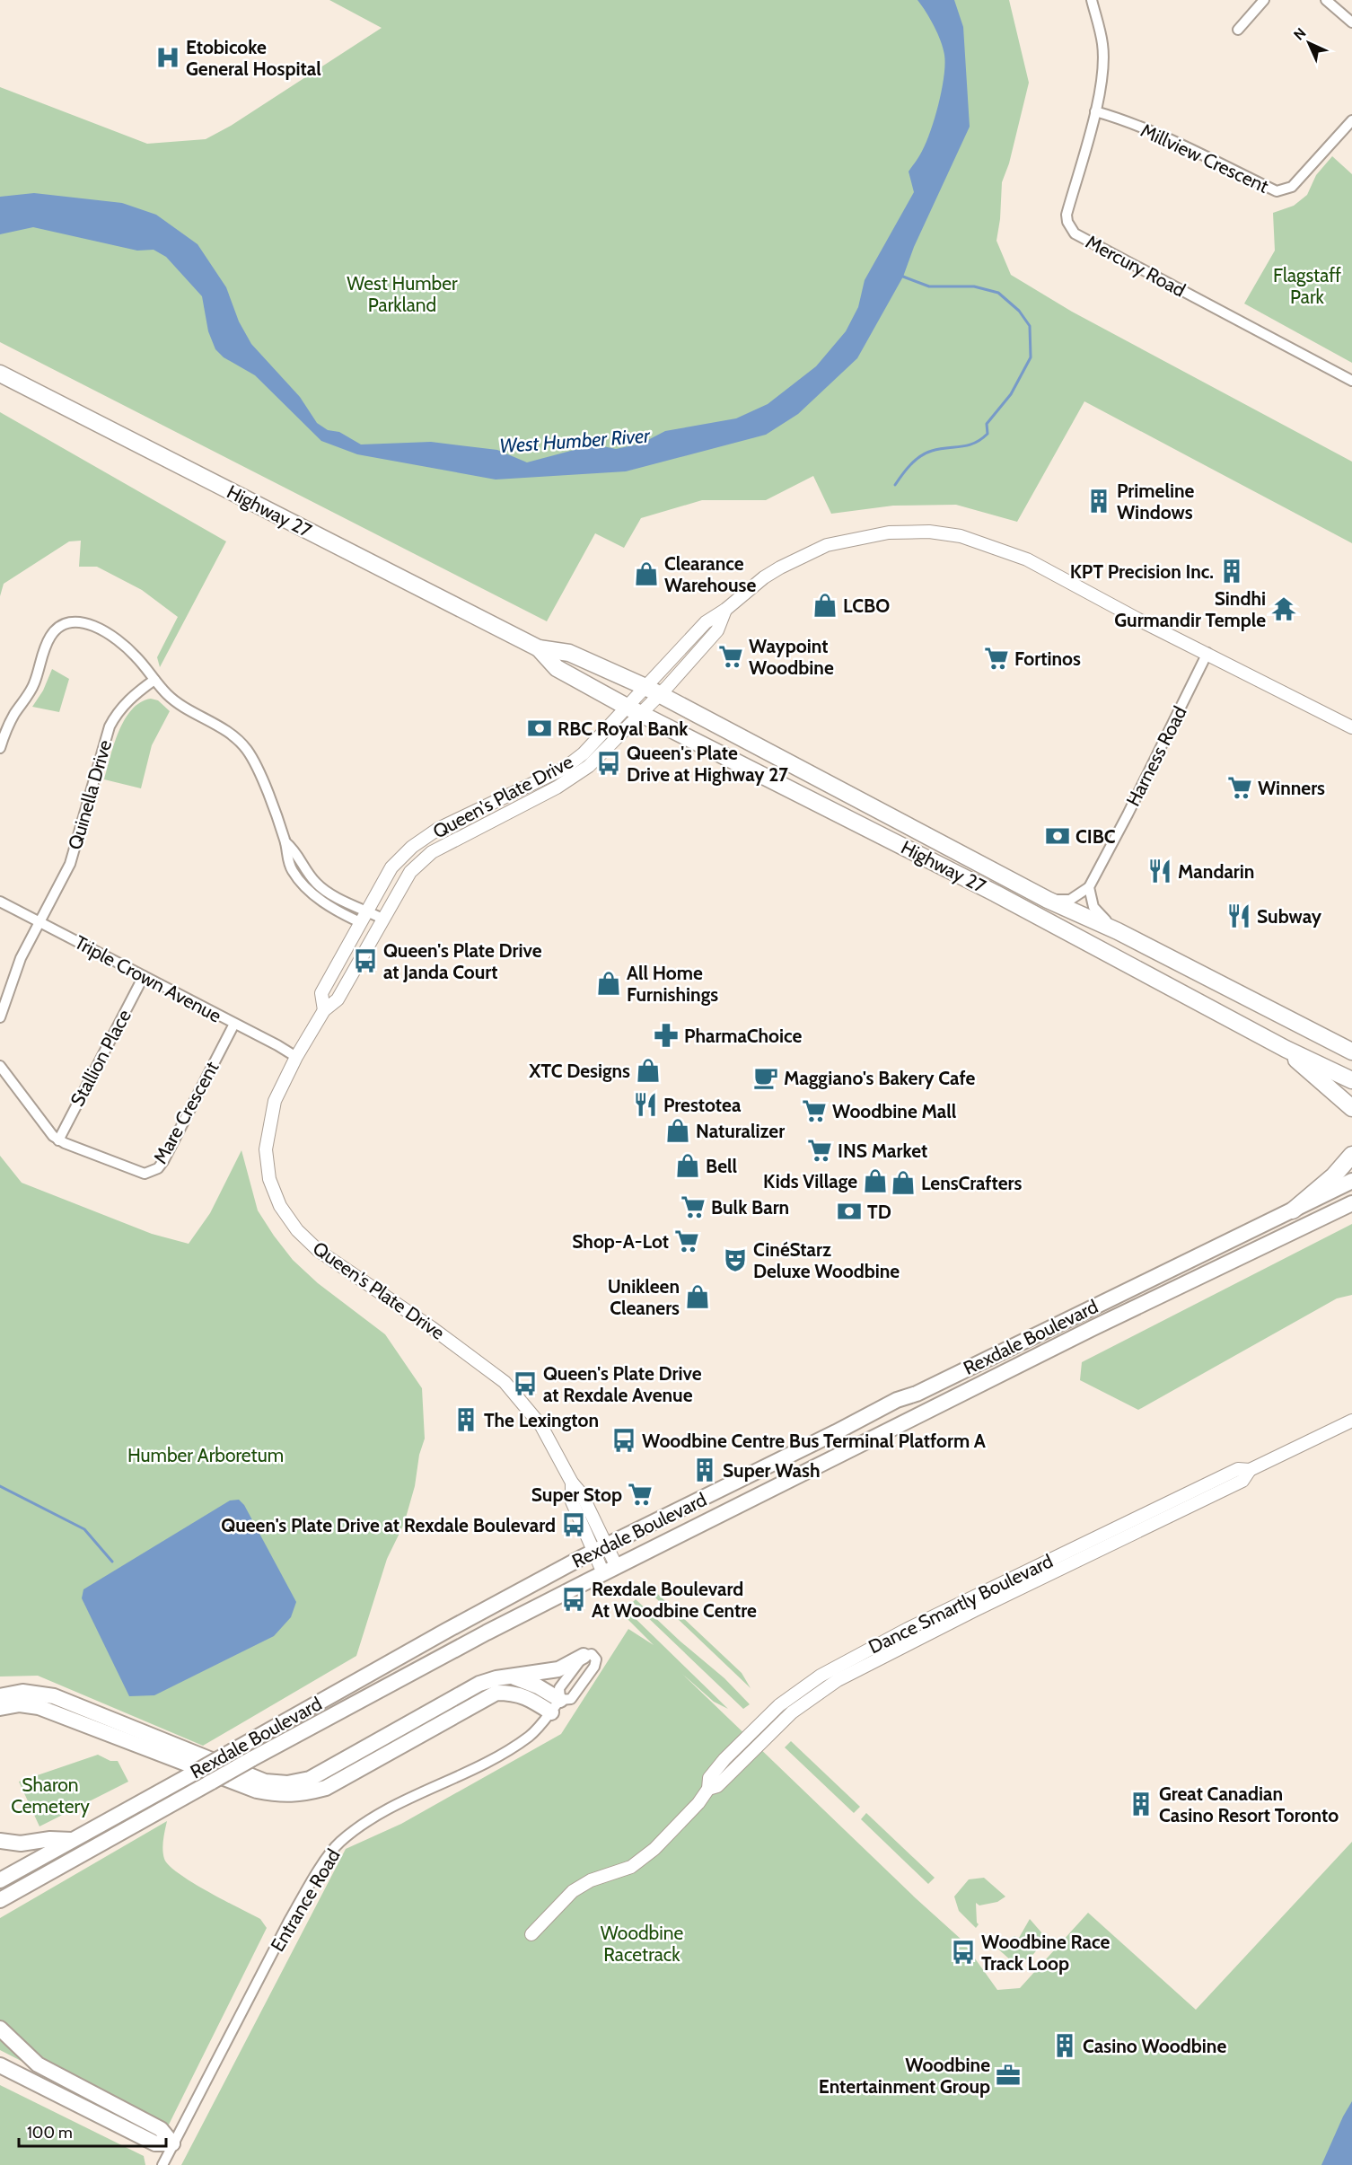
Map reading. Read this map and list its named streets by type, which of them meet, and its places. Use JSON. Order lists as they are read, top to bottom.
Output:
{
  "streets": {
    "main road": ["Highway 27", "Rexdale Boulevard"],
    "street": [
      "Millview Crescent",
      "Mercury Road",
      "Harness Road",
      "Quinella Drive",
      "Queen's Plate Drive",
      "Triple Crown Avenue",
      "Stallion Place",
      "Mare Crescent",
      "Dance Smartly Boulevard",
      "Entrance Road"
    ]
  },
  "crossings": [
    ["Millview Crescent", "Mercury Road"],
    ["Highway 27", "Queen's Plate Drive"],
    ["Harness Road", "Queen's Plate Drive"],
    ["Quinella Drive", "Triple Crown Avenue"],
    ["Queen's Plate Drive", "Triple Crown Avenue"],
    ["Queen's Plate Drive", "Rexdale Boulevard"],
    ["Triple Crown Avenue", "Stallion Place"],
    ["Triple Crown Avenue", "Mare Crescent"],
    ["Stallion Place", "Mare Crescent"]
  ],
  "water": ["West Humber River"],
  "parks": [
    "Flagstaff Park",
    "West Humber Parkland",
    "Humber Arboretum",
    "Sharon Cemetery",
    "Woodbine Racetrack"
  ],
  "places": {
    "hospital": ["Etobicoke General Hospital"],
    "building": [
      "Primeline Windows",
      "KPT Precision Inc.",
      "The Lexington",
      "Super Wash",
      "Great Canadian Casino Resort Toronto",
      "Casino Woodbine"
    ],
    "shop": [
      "Clearance Warehouse",
      "LCBO",
      "All Home Furnishings",
      "XTC Designs",
      "Naturalizer",
      "Bell",
      "Kids Village",
      "LensCrafters",
      "Unikleen Cleaners"
    ],
    "temple": ["Sindhi Gurmandir Temple"],
    "supermarket": [
      "Waypoint Woodbine",
      "Fortinos",
      "Winners",
      "Woodbine Mall",
      "INS Market",
      "Bulk Barn",
      "Shop-A-Lot",
      "Super Stop"
    ],
    "bank": ["RBC Royal Bank", "CIBC", "TD"],
    "bus stop": [
      "Queen's Plate Drive at Highway 27",
      "Queen's Plate Drive at Janda Court",
      "Queen's Plate Drive at Rexdale Avenue",
      "Woodbine Centre Bus Terminal Platform A",
      "Queen's Plate Drive at Rexdale Boulevard",
      "Rexdale Boulevard At Woodbine Centre",
      "Woodbine Race Track Loop"
    ],
    "restaurant": ["Mandarin", "Subway", "Prestotea"],
    "pharmacy": ["PharmaChoice"],
    "cafe": ["Maggiano's Bakery Cafe"],
    "theatre": ["CinéStarz Deluxe Woodbine"],
    "office": ["Woodbine Entertainment Group"]
  },
  "scale_bar": "100 m",
  "north": "top left"
}
